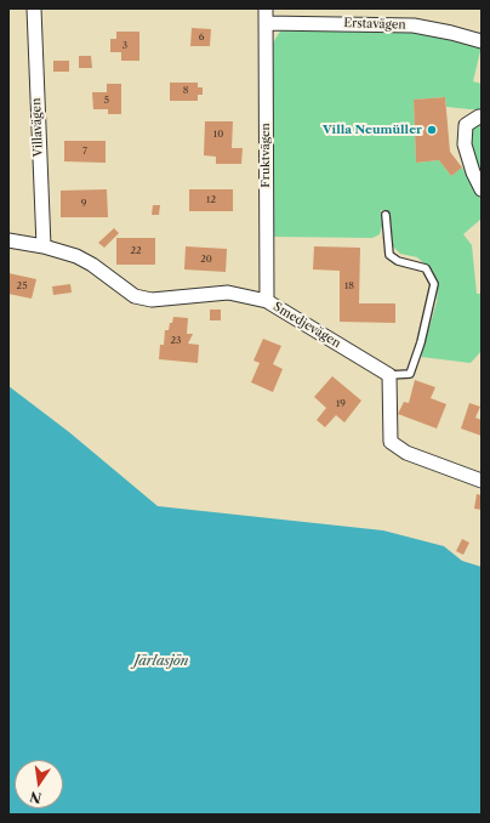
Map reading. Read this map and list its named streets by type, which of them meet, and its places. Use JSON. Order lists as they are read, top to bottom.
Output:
{
  "streets": {
    "street": [
      "Erstavägen",
      "Villavägen",
      "Fruktvägen",
      "Smedjevägen"
    ]
  },
  "crossings": [
    ["Erstavägen", "Fruktvägen"],
    ["Villavägen", "Smedjevägen"],
    ["Fruktvägen", "Smedjevägen"]
  ],
  "water": ["Järlasjön"],
  "places": ["Villa Neumüller"],
  "house_numbers": [
    "6",
    "3",
    "8",
    "5",
    "10",
    "7",
    "12",
    "9",
    "22",
    "20",
    "25",
    "18",
    "23",
    "19"
  ],
  "north": "bottom"
}
